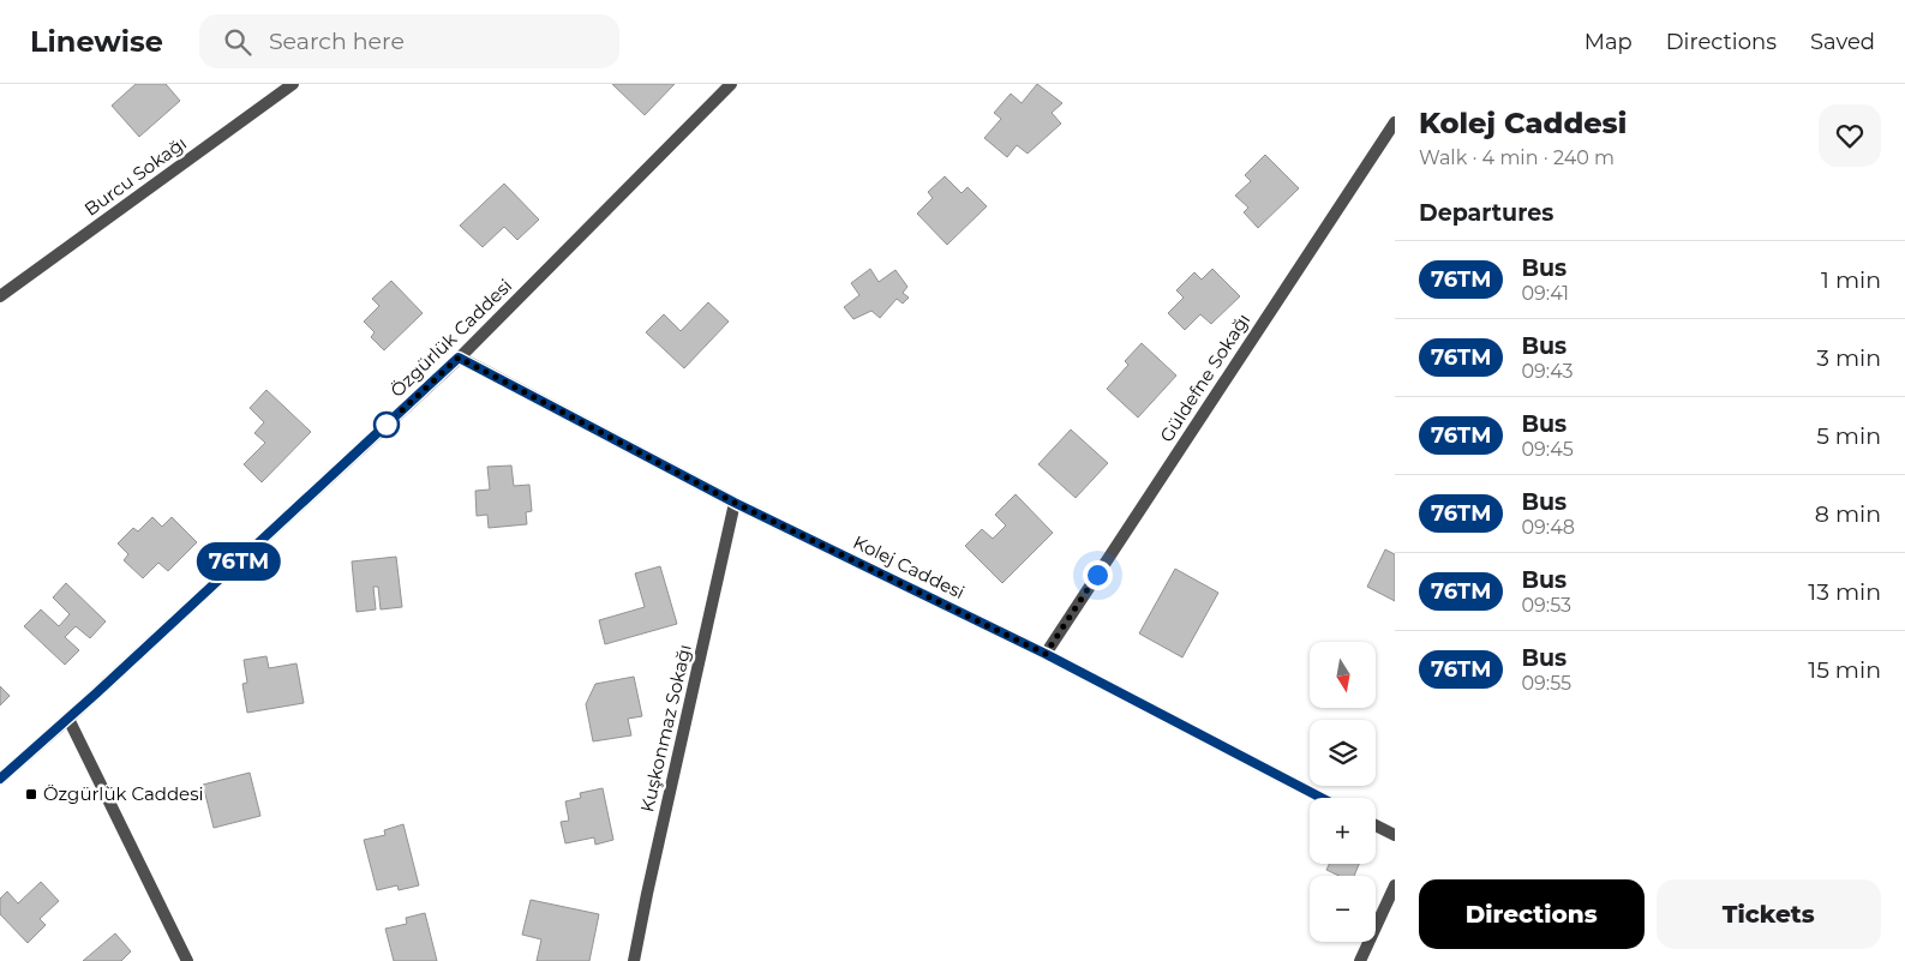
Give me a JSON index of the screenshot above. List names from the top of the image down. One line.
{"streets":{"street":["Burcu Sokağı","Özgürlük Caddesi","Güldefne Sokağı","Kolej Caddesi","Kuşkonmaz Sokağı"]},"crossings":[["Özgürlük Caddesi","Kolej Caddesi"],["Güldefne Sokağı","Kolej Caddesi"],["Kolej Caddesi","Kuşkonmaz Sokağı"]],"places":{"transit":["Özgürlük Caddesi"]},"lines":["bus line 76TM"],"north":"bottom","page":{"header":"Linewise","search":"Search here","nav":["Map","Directions","Saved"],"on_map":"76TM","heading":[["Kolej Caddesi","Walk · 4 min · 240 m"],"Departures"],"list":[{"mark":"76TM","name":"Bus","note":"09:41","value":"1 min"},{"mark":"76TM","name":"Bus","note":"09:43","value":"3 min"},{"mark":"76TM","name":"Bus","note":"09:45","value":"5 min"},{"mark":"76TM","name":"Bus","note":"09:48","value":"8 min"},{"mark":"76TM","name":"Bus","note":"09:53","value":"13 min"},{"mark":"76TM","name":"Bus","note":"09:55","value":"15 min"}],"map_buttons":["+","−"],"buttons":["Directions","Tickets"]}}
